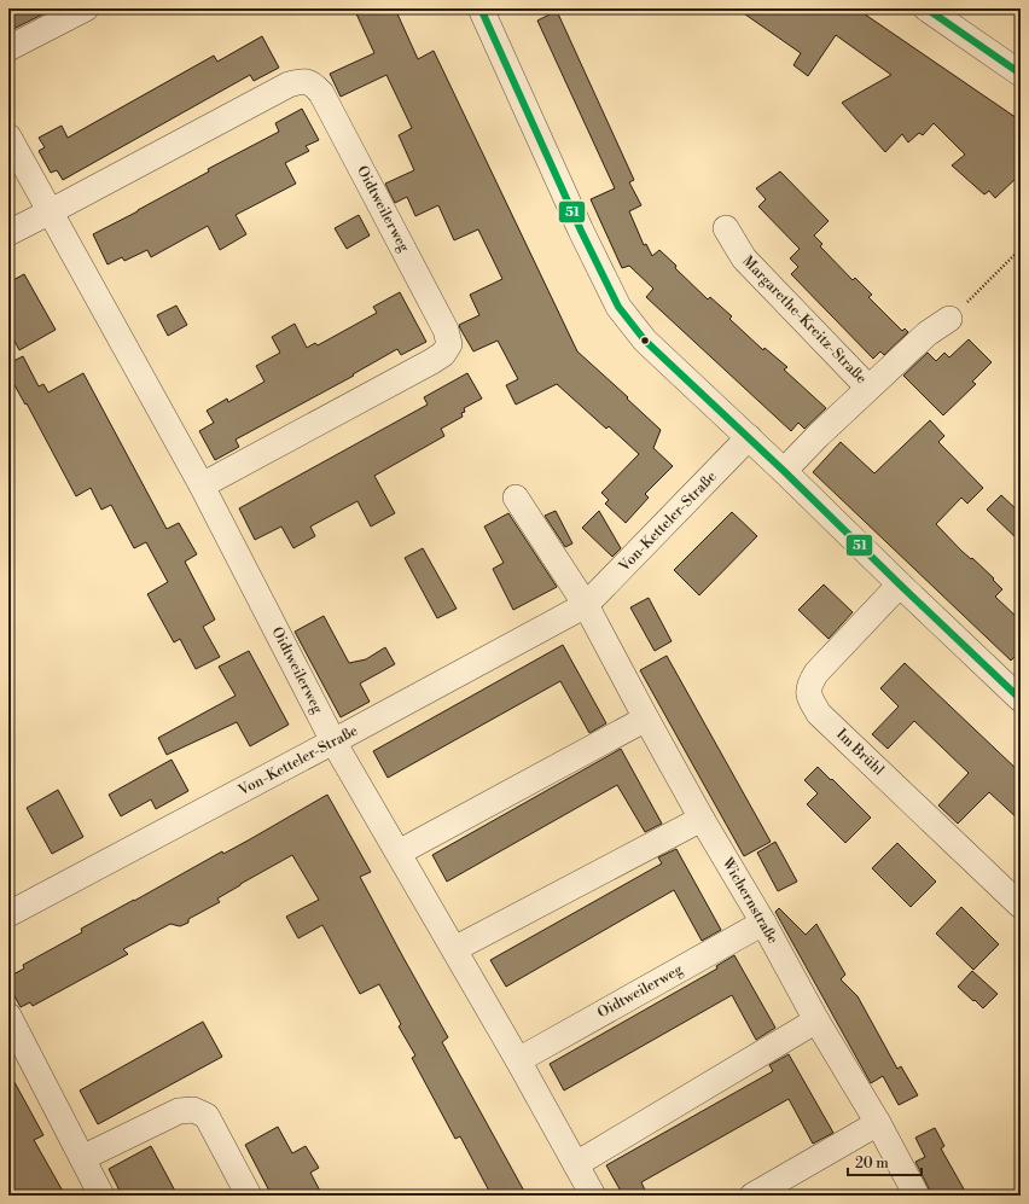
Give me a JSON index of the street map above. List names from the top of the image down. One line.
{"streets":{"street":["Oidtweilerweg","Margarethe-Kreitz-Straße","Von-Ketteler-Straße","Im Brühl","Wichernstraße"]},"crossings":[["Oidtweilerweg","Von-Ketteler-Straße"],["Oidtweilerweg","Wichernstraße"],["Von-Ketteler-Straße","Wichernstraße"]],"lines":["transit line 51"],"scale_bar":"20 m"}
